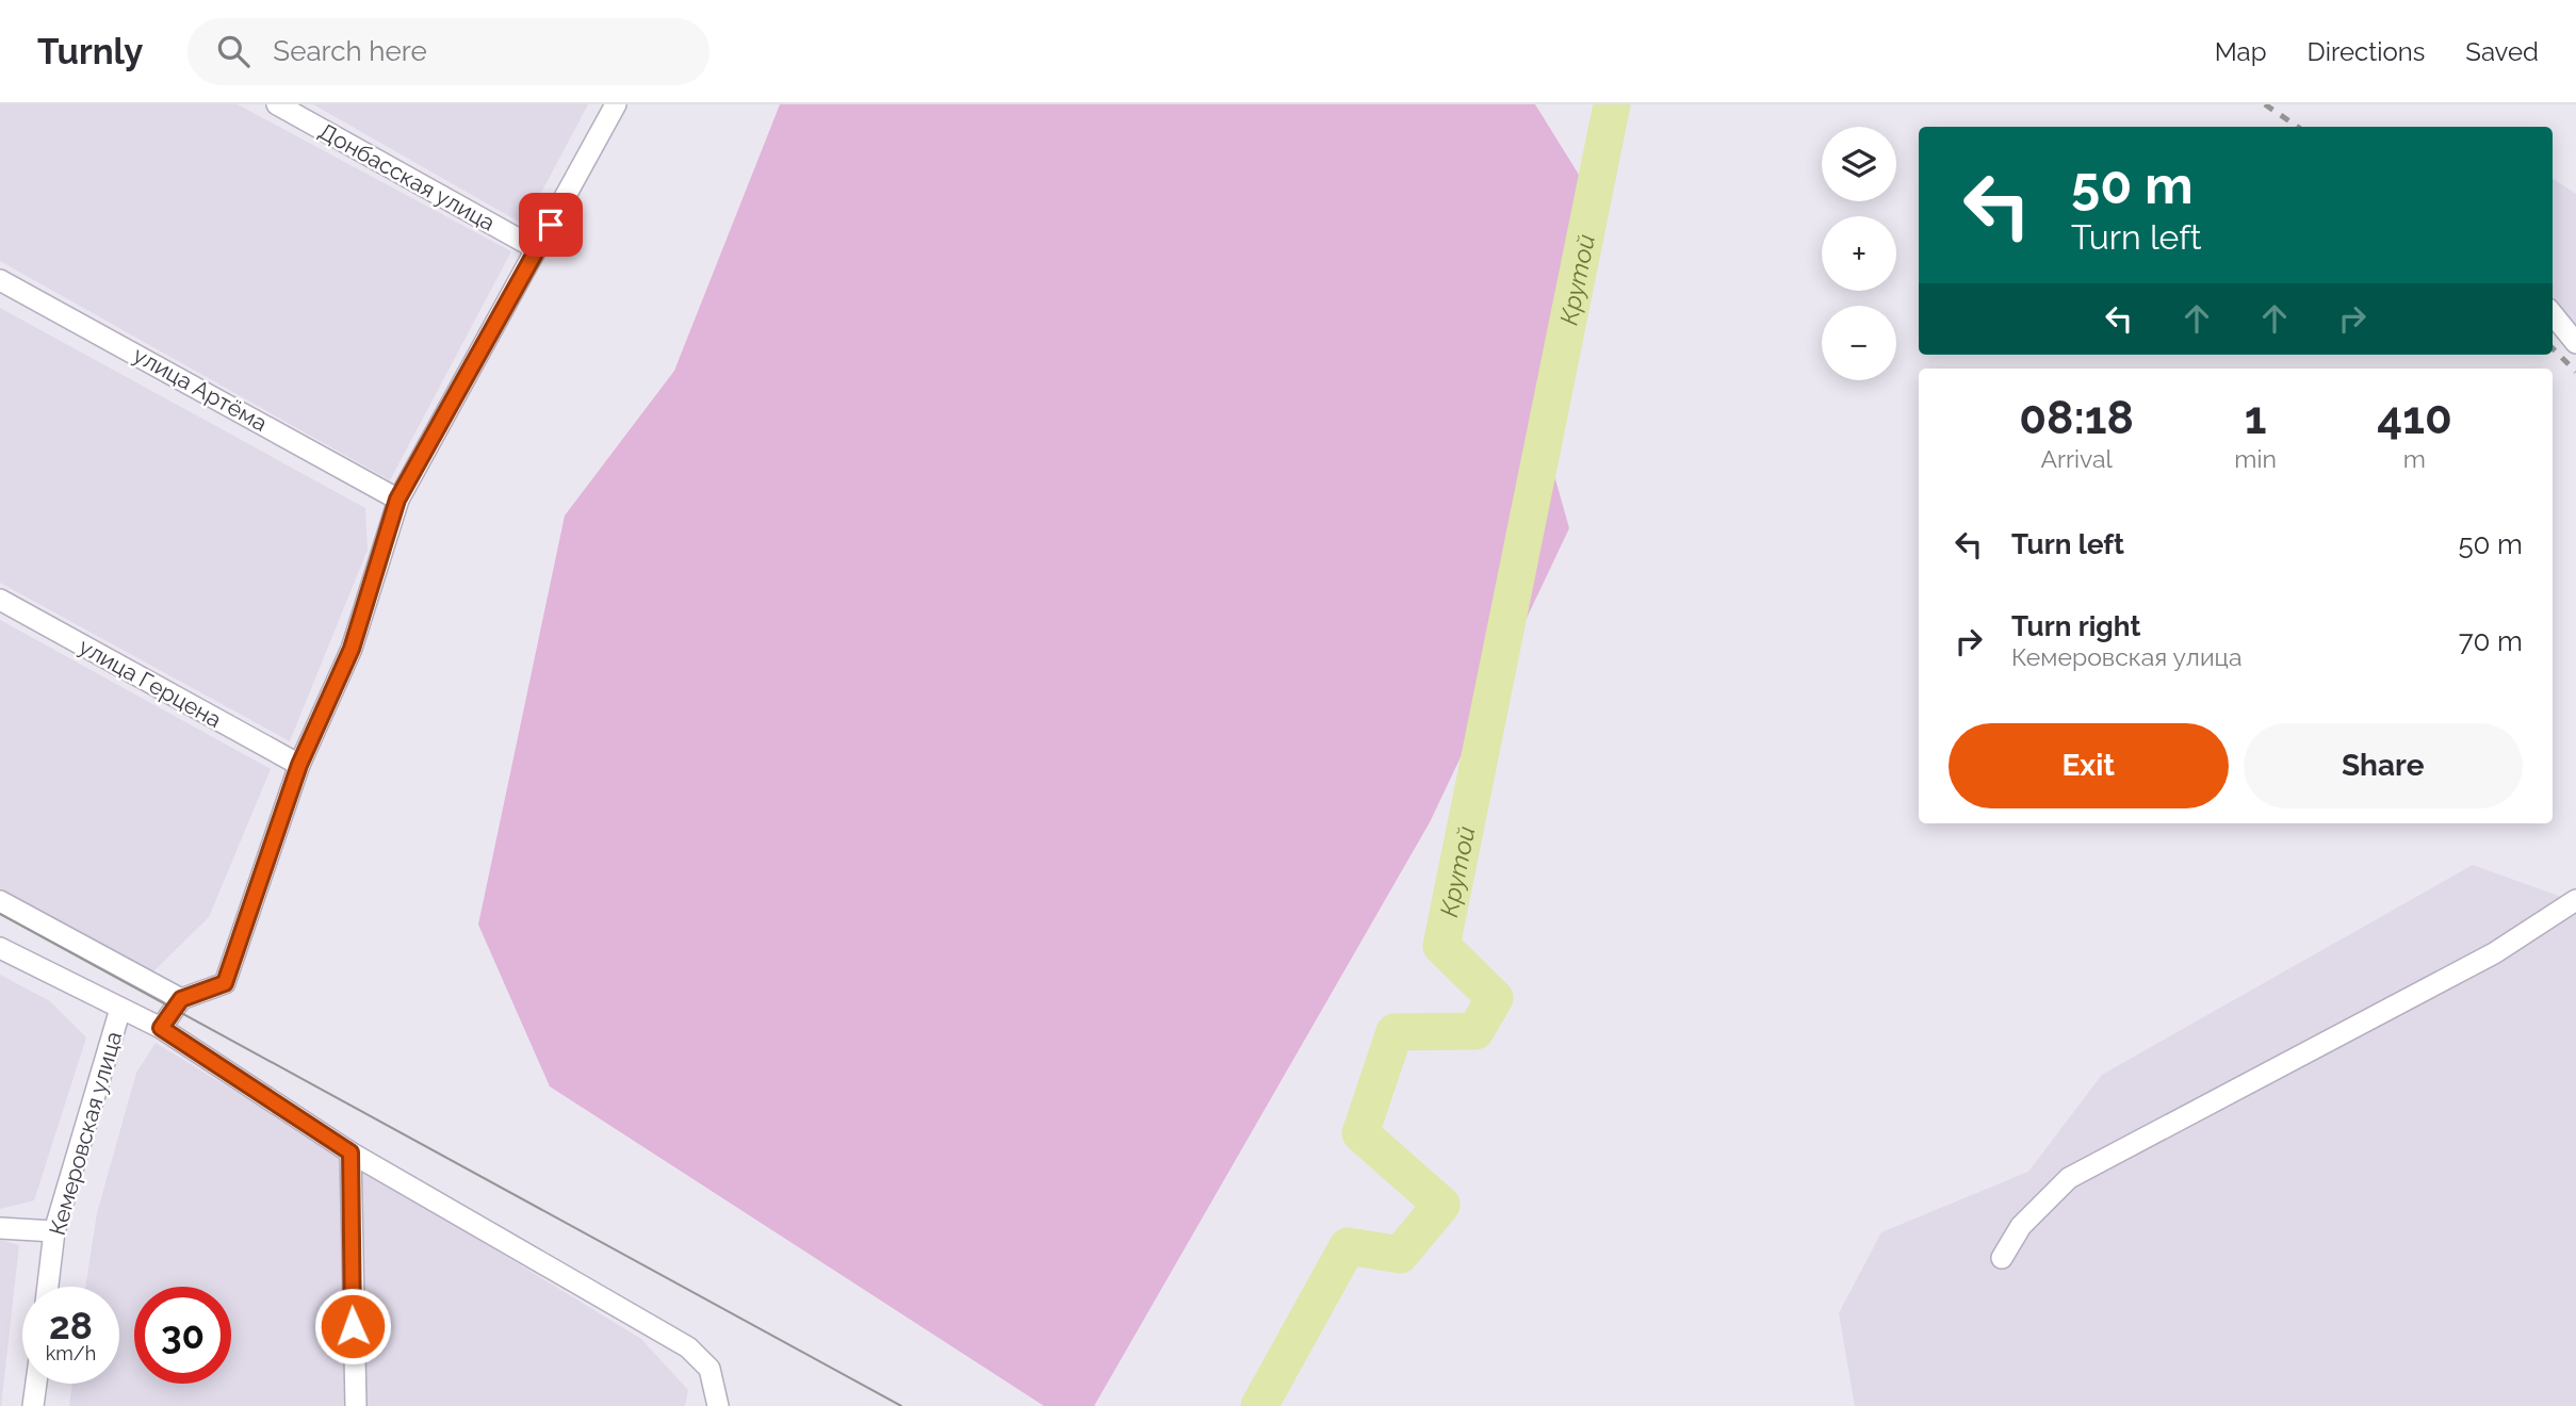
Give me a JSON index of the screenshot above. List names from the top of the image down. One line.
{"streets":{"street":["Донбасская улица","улица Артёма","улица Герцена","Кемеровская улица"]},"water":["Крутой"],"page":{"header":"Turnly","search":"Search here","nav":["Map","Directions","Saved"],"map_buttons":["+","−"],"turn":["50 m","Turn left"],"eta":["08:18","Arrival","1","min","410","m"],"list":[{"name":"Turn left","value":"50 m"},{"name":"Turn right","note":"Кемеровская улица","value":"70 m"}],"buttons":["Exit","Share"],"speed":"28 km/h","limit":"30"}}
